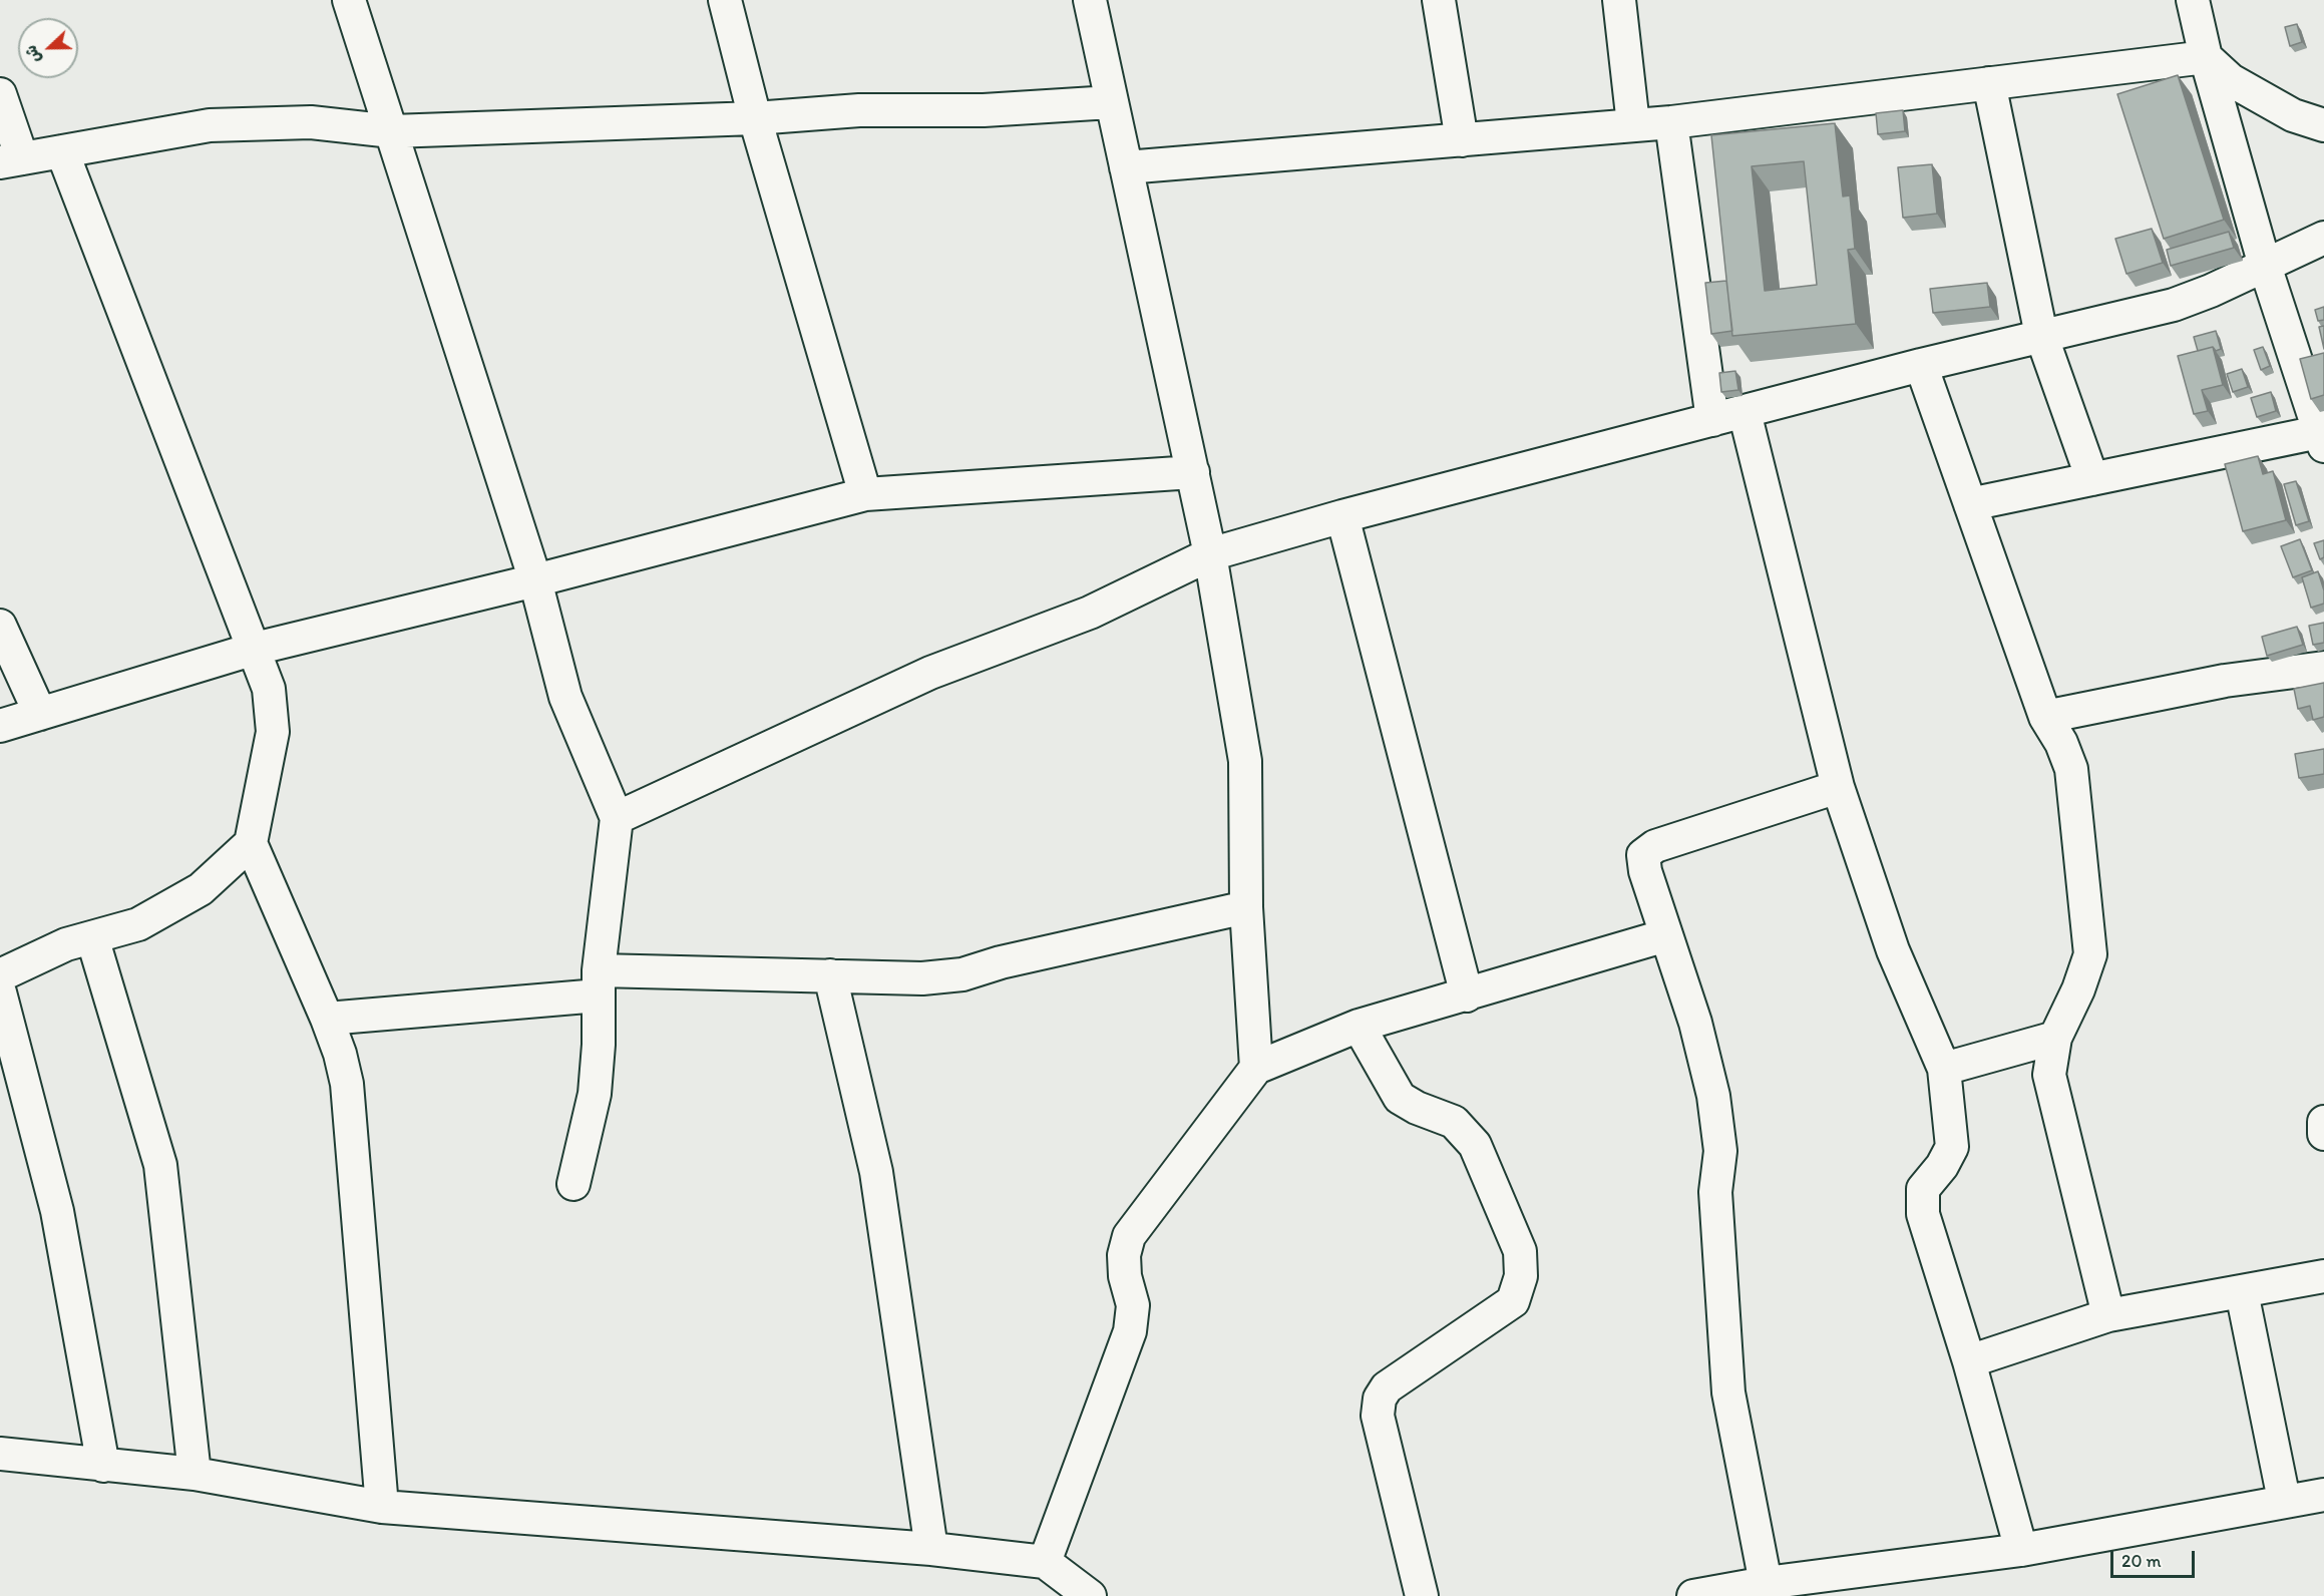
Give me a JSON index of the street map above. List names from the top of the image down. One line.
{"scale_bar":"20 m","north":"left"}
